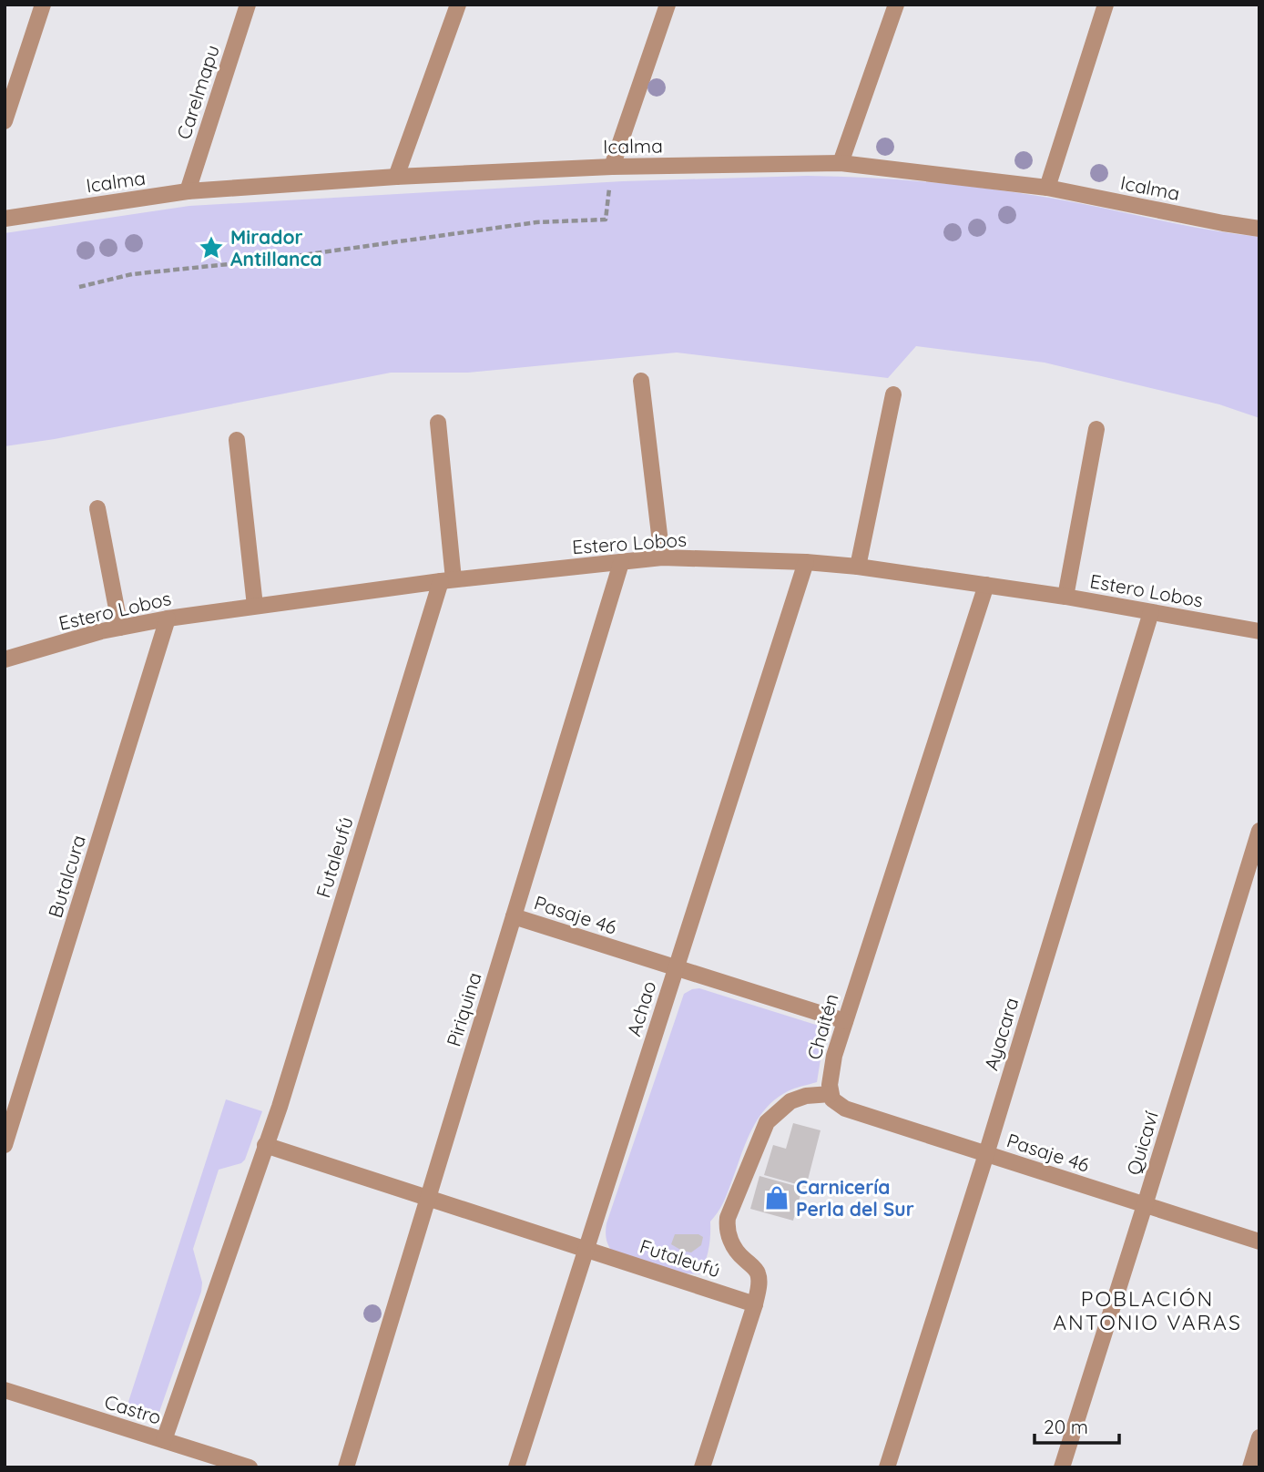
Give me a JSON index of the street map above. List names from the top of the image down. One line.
{"streets":{"street":["Carelmapu","Icalma","Estero Lobos","Futaleufú","Butalcura","Pasaje 46","Achao","Piriquina","Chaitén","Ayacara","Quicaví","Castro"]},"crossings":[["Carelmapu","Icalma"],["Estero Lobos","Futaleufú"],["Estero Lobos","Butalcura"],["Estero Lobos","Achao"],["Estero Lobos","Piriquina"],["Estero Lobos","Chaitén"],["Estero Lobos","Ayacara"],["Futaleufú","Achao"],["Futaleufú","Piriquina"],["Futaleufú","Castro"],["Pasaje 46","Achao"],["Pasaje 46","Piriquina"],["Pasaje 46","Chaitén"],["Pasaje 46","Ayacara"],["Pasaje 46","Quicaví"]],"districts":["POBLACIÓN ANTONIO VARAS"],"places":{"place":["Mirador Antillanca"],"shop":["Carnicería Perla del Sur"]},"scale_bar":"20 m"}
